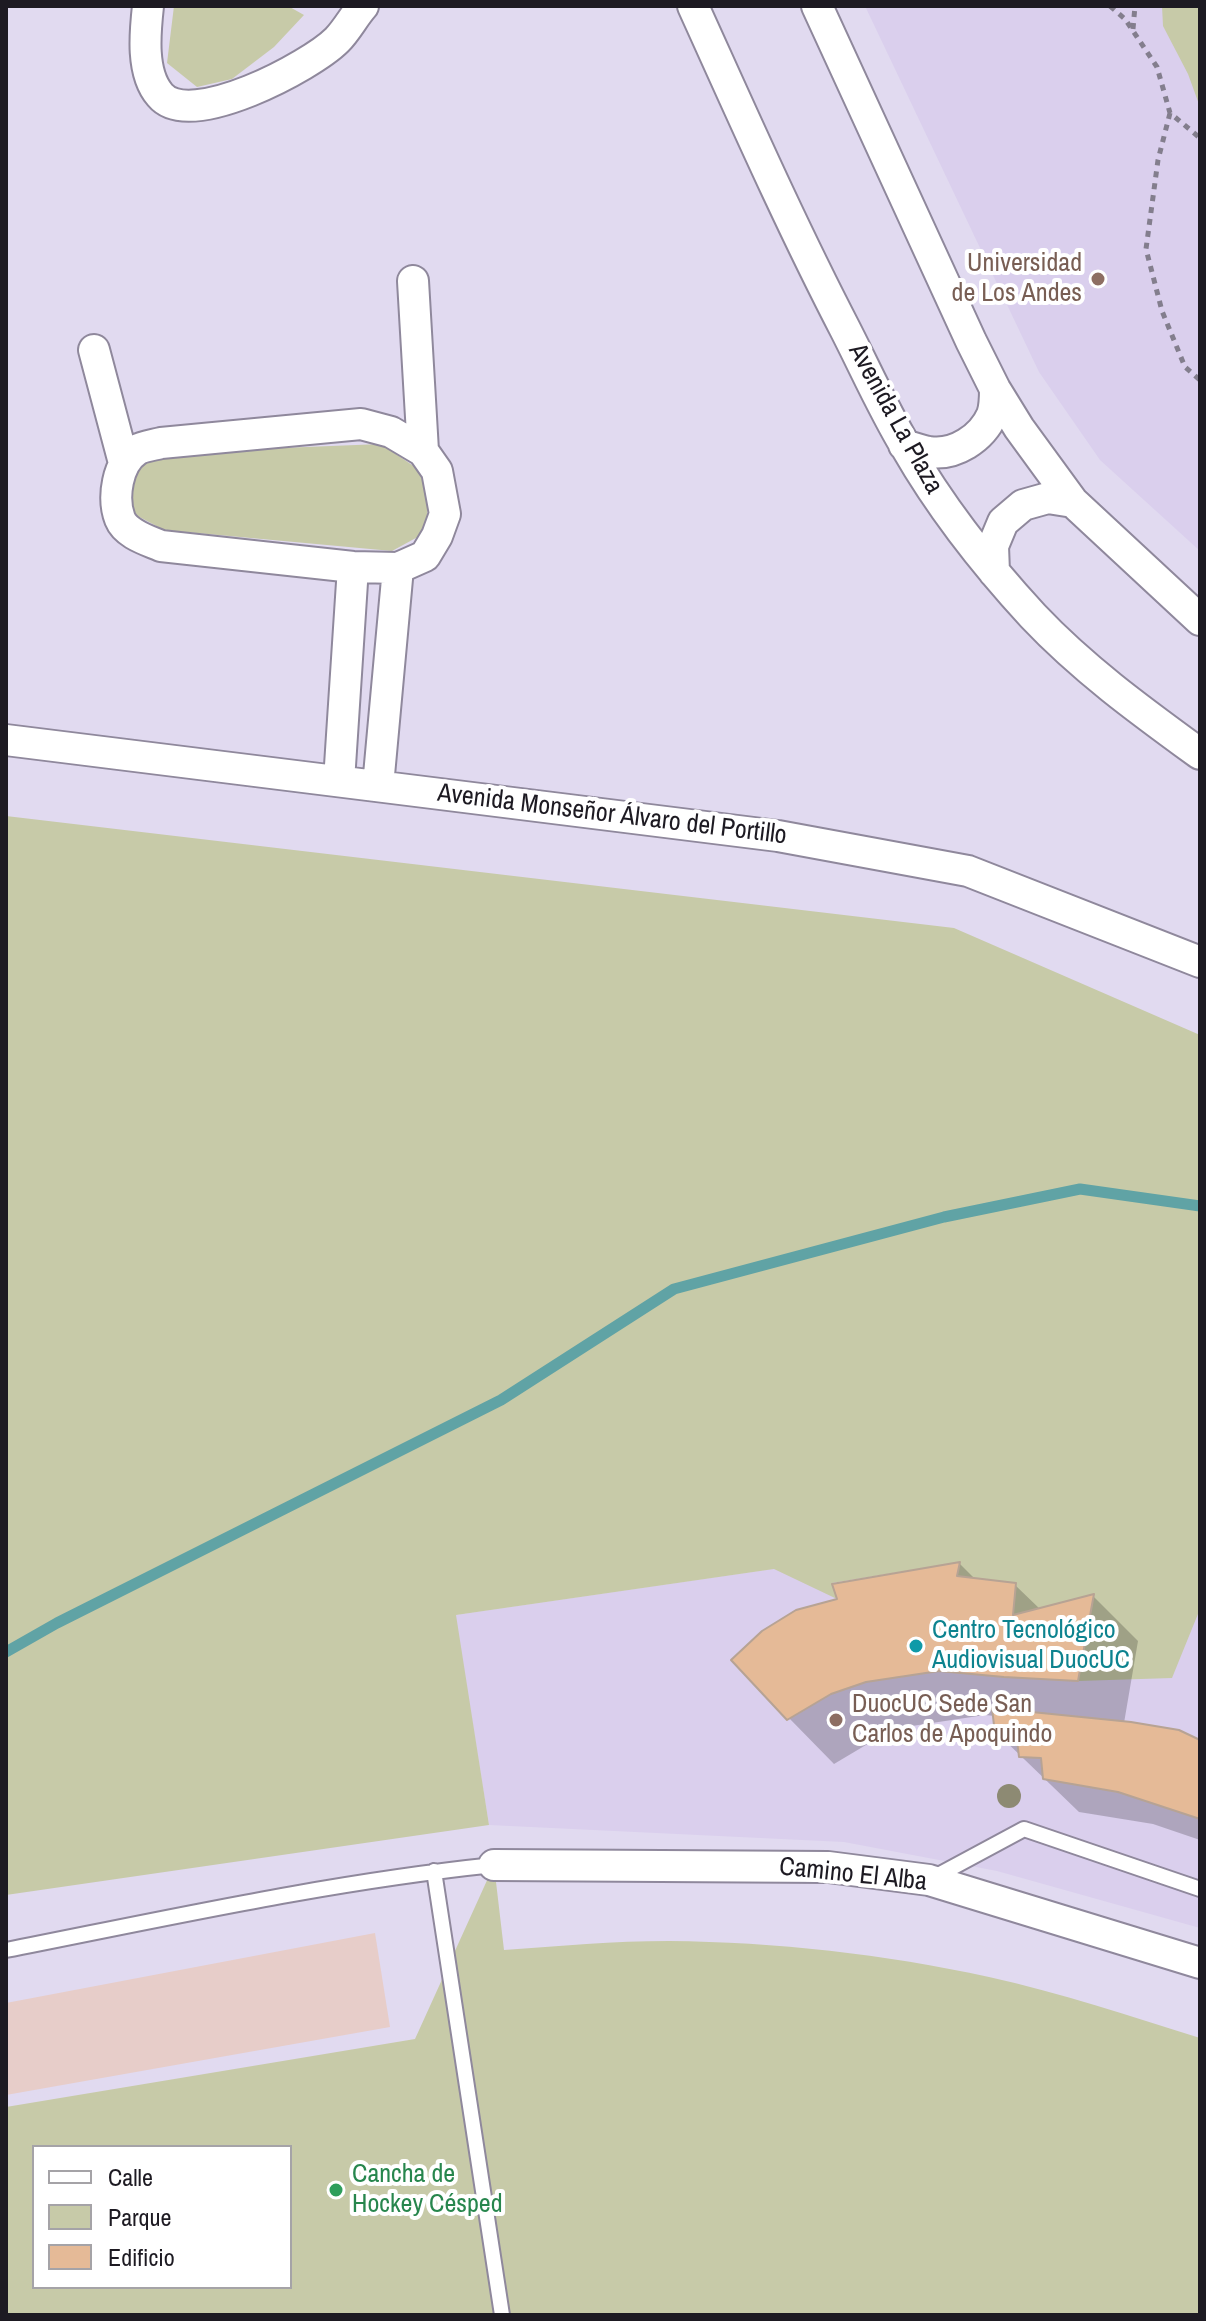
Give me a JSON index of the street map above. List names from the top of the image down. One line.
{"streets":{"street":["Avenida La Plaza","Avenida Monseñor Álvaro del Portillo","Camino El Alba"]},"places":["Universidad de Los Andes","Centro Tecnológico Audiovisual DuocUC","DuocUC Sede San Carlos de Apoquindo","Cancha de Hockey Césped"],"legend":["Calle","Parque","Edificio"]}
